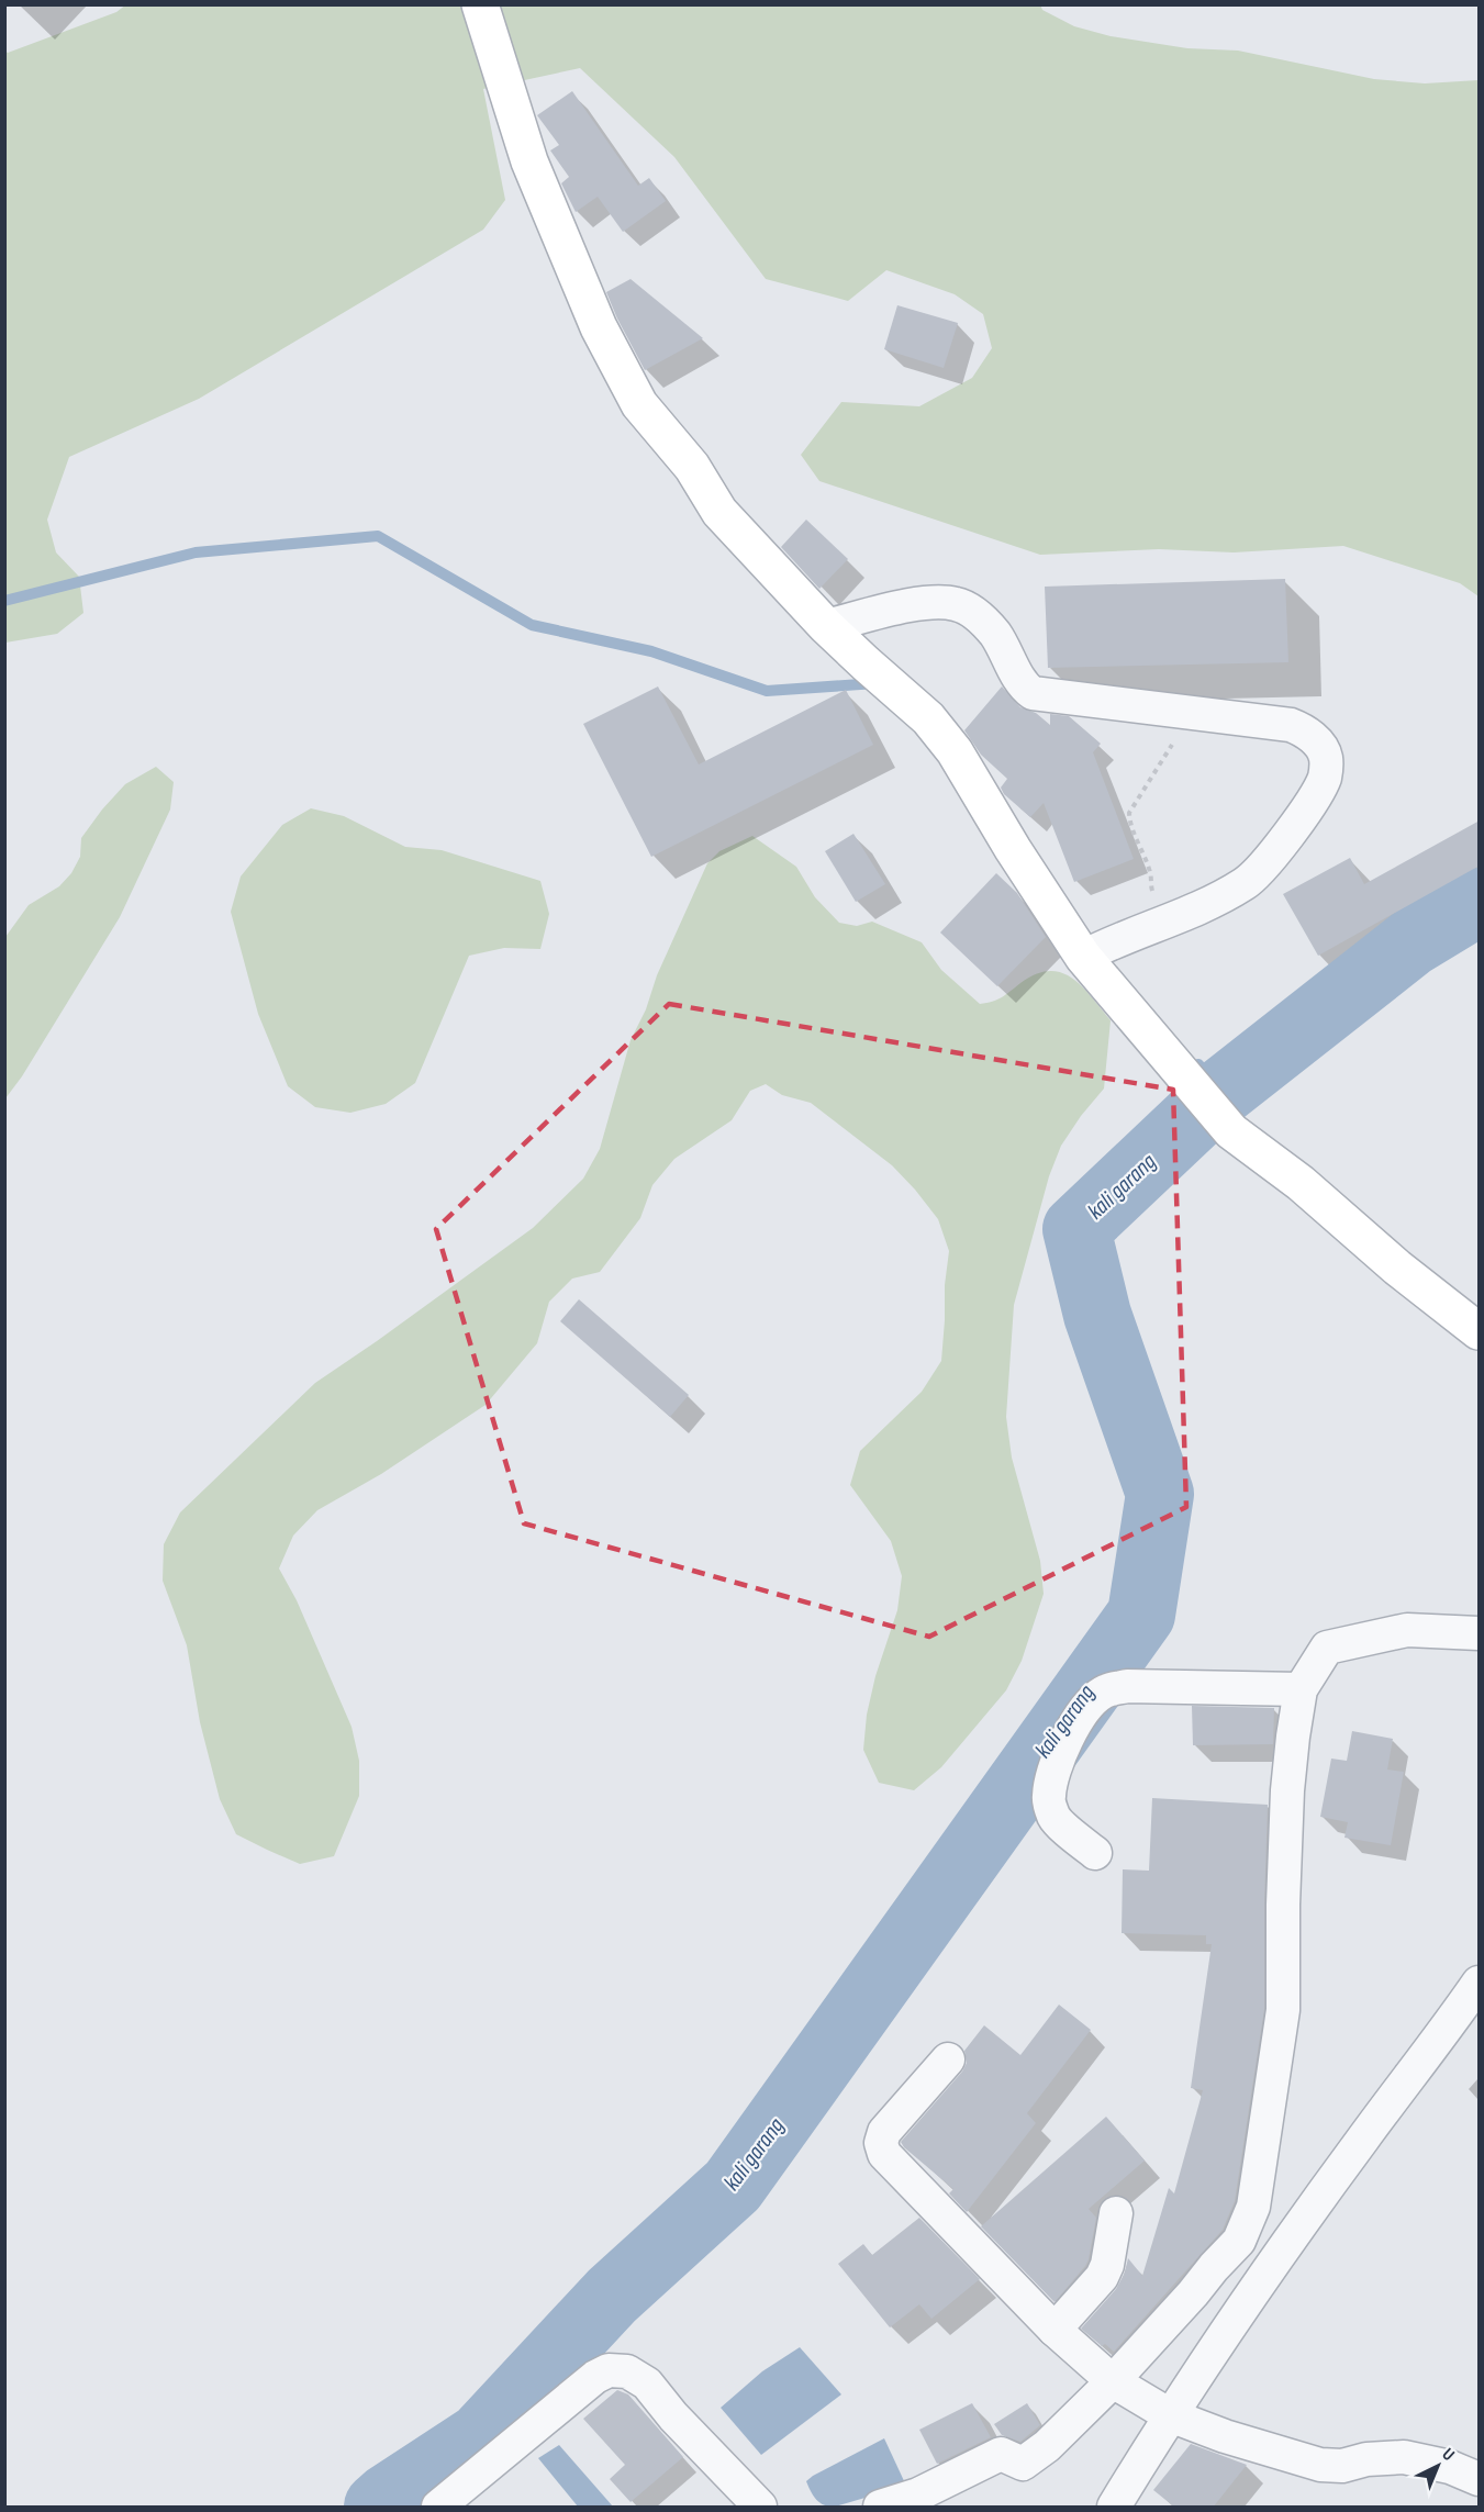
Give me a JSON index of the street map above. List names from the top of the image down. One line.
{"water":["kali garang"],"north":"top right"}
